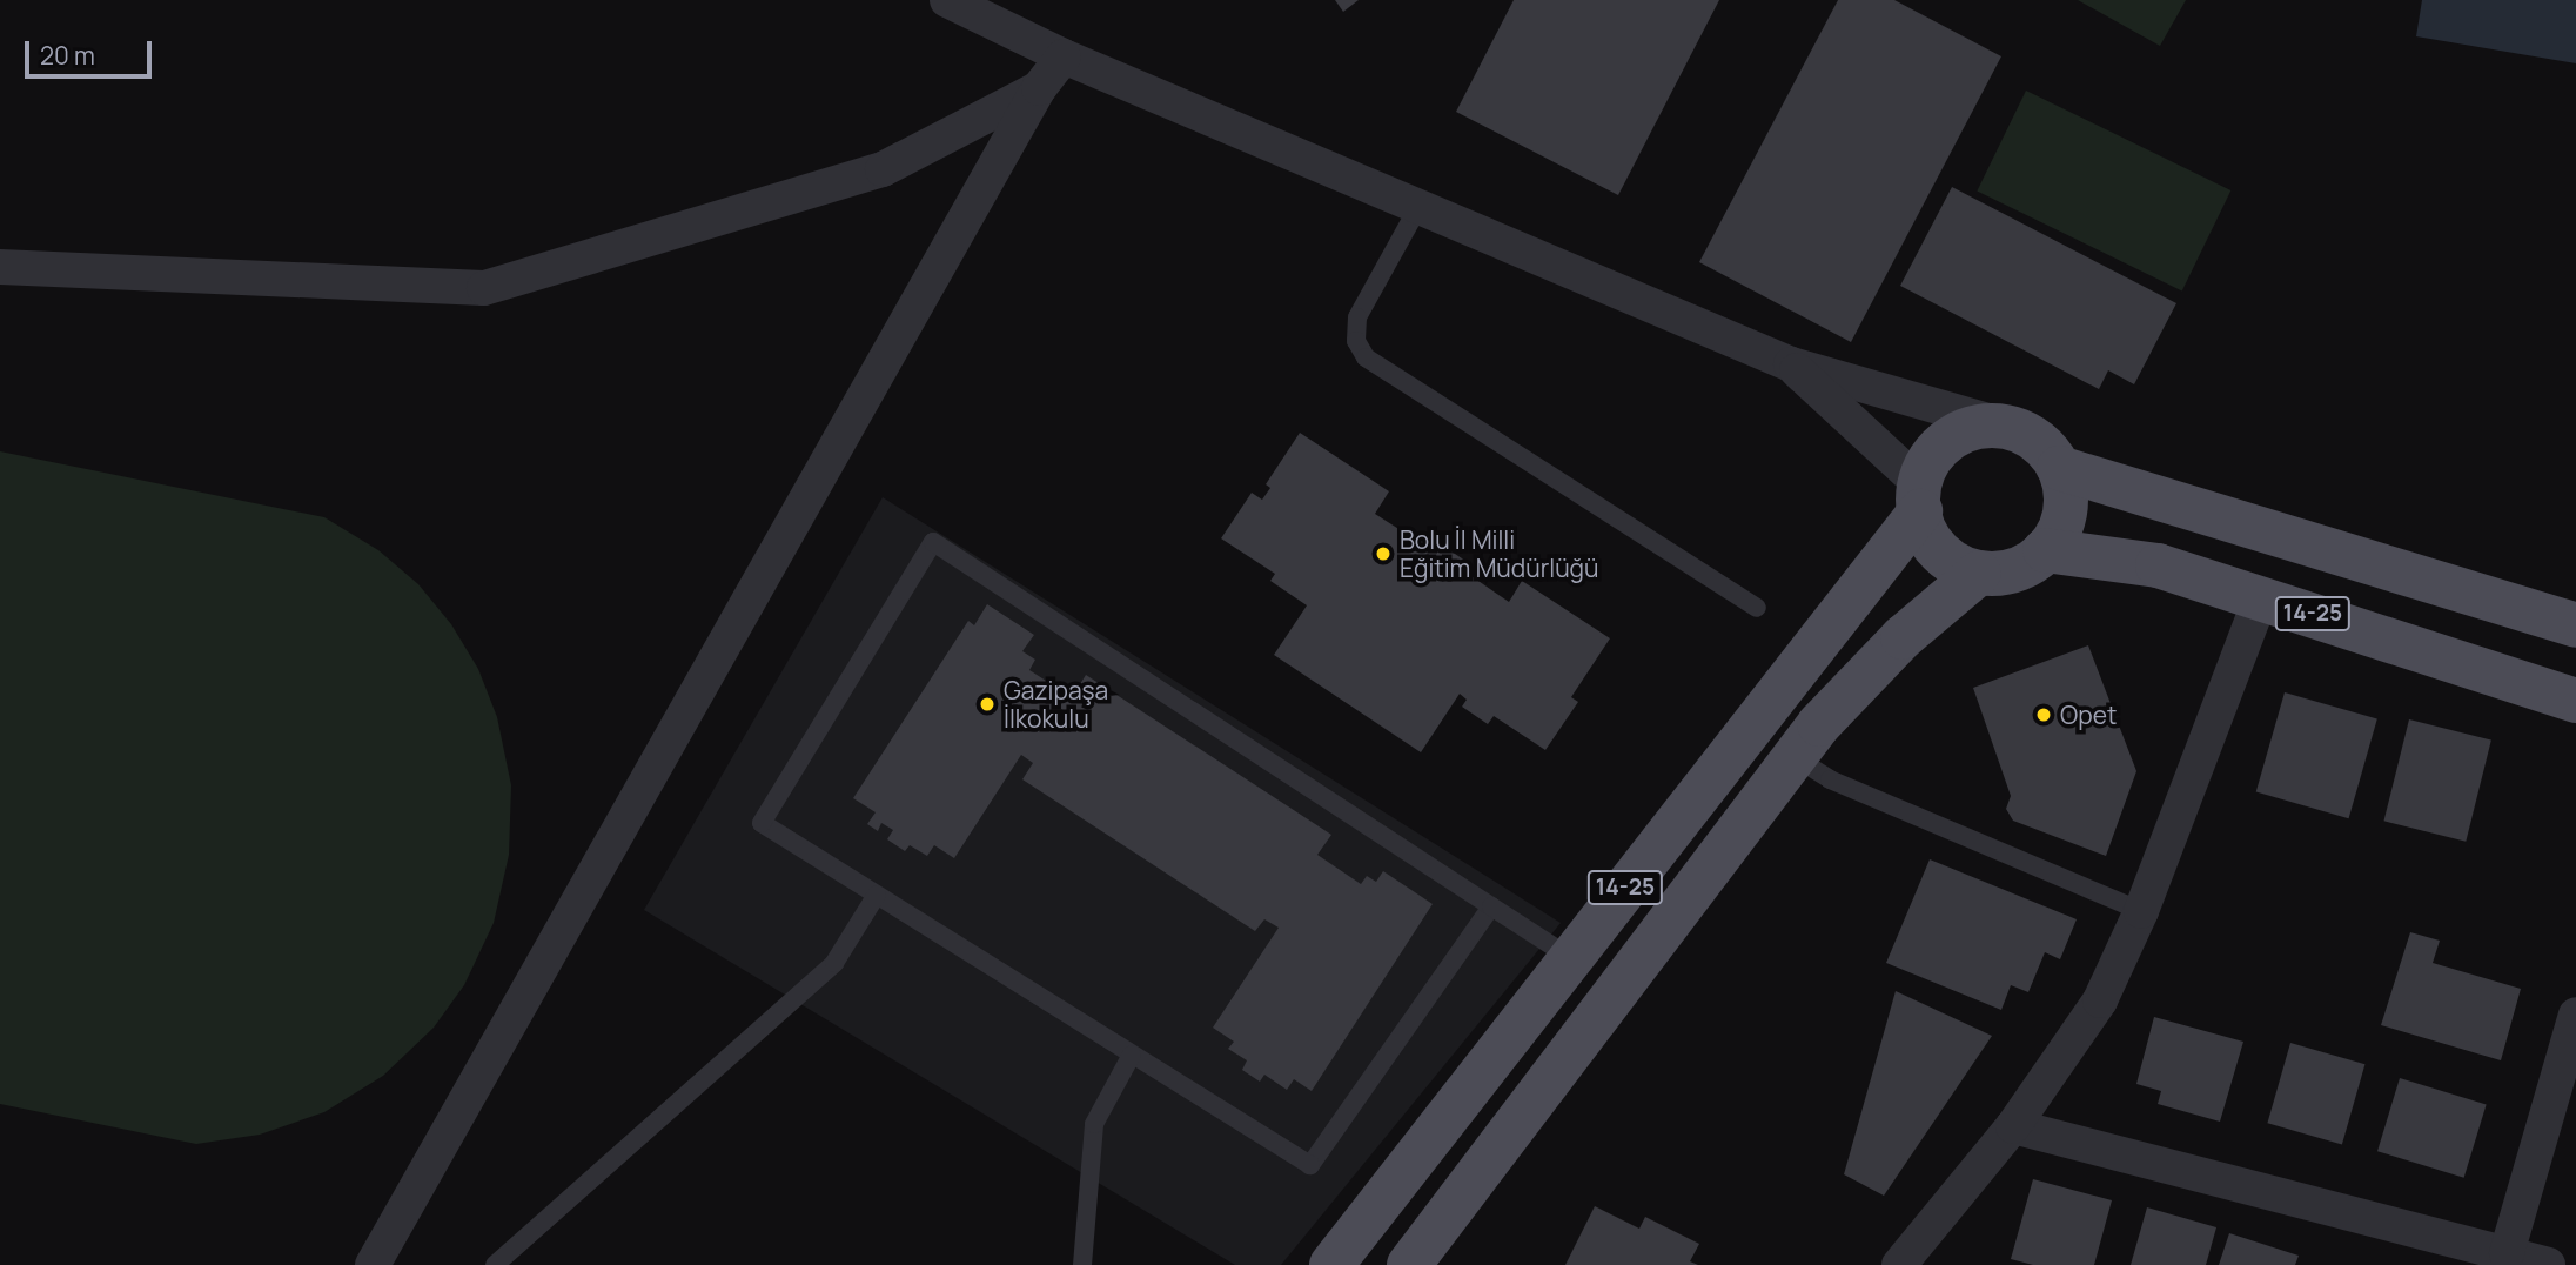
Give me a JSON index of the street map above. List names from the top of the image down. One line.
{"streets":{"main road":["14-25"]},"places":["Bolu İl Milli Eğitim Müdürlüğü","Gazipaşa İlkokulu","Opet"],"scale_bar":"20 m"}
